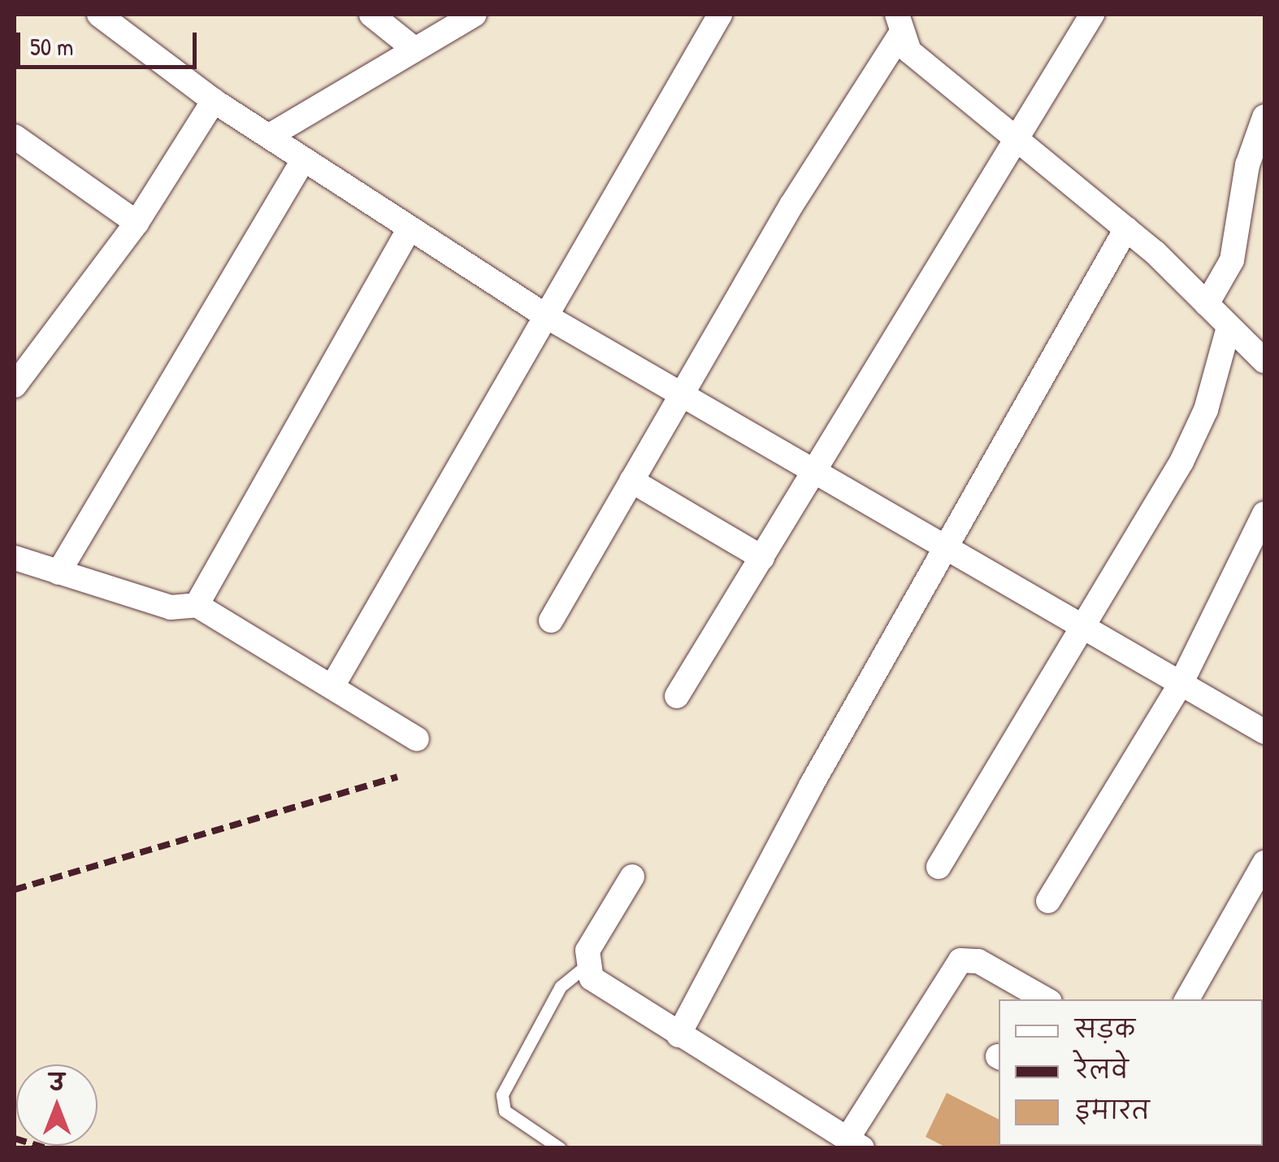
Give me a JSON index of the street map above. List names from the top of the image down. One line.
{"legend":["सड़क","रेलवे","इमारत"],"scale_bar":"50 m","north":"top"}
